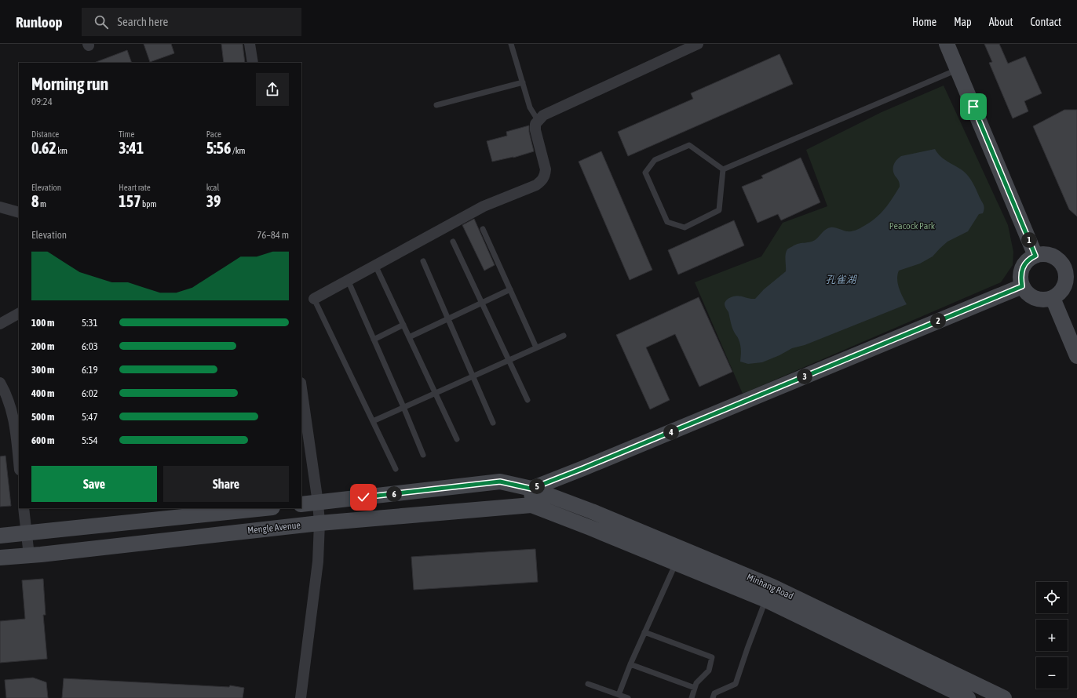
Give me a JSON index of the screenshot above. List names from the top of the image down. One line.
{"streets":{"main road":["Mengle Avenue","Minhang Road"]},"crossings":[["Mengle Avenue","Minhang Road"]],"water":["孔雀湖"],"parks":["Peacock Park"],"page":{"header":"Runloop","search":"Search here","nav":["Home","Map","About","Contact"],"heading":["Morning run","09:24"],"stats":[["Distance","0.62 km"],["Time","3:41"],["Pace","5:56 /km"],["Elevation","8 m"],["Heart rate","157 bpm"],["kcal","39"]],"chart":["Elevation","76–84 m"],"pins":["1","2","3","4","5","6"],"list":[{"name":"100 m","note":"5:31"},{"name":"200 m","note":"6:03"},{"name":"300 m","note":"6:19"},{"name":"400 m","note":"6:02"},{"name":"500 m","note":"5:47"},{"name":"600 m","note":"5:54"}],"buttons":["Save","Share"],"map_buttons":["+","−"]}}
